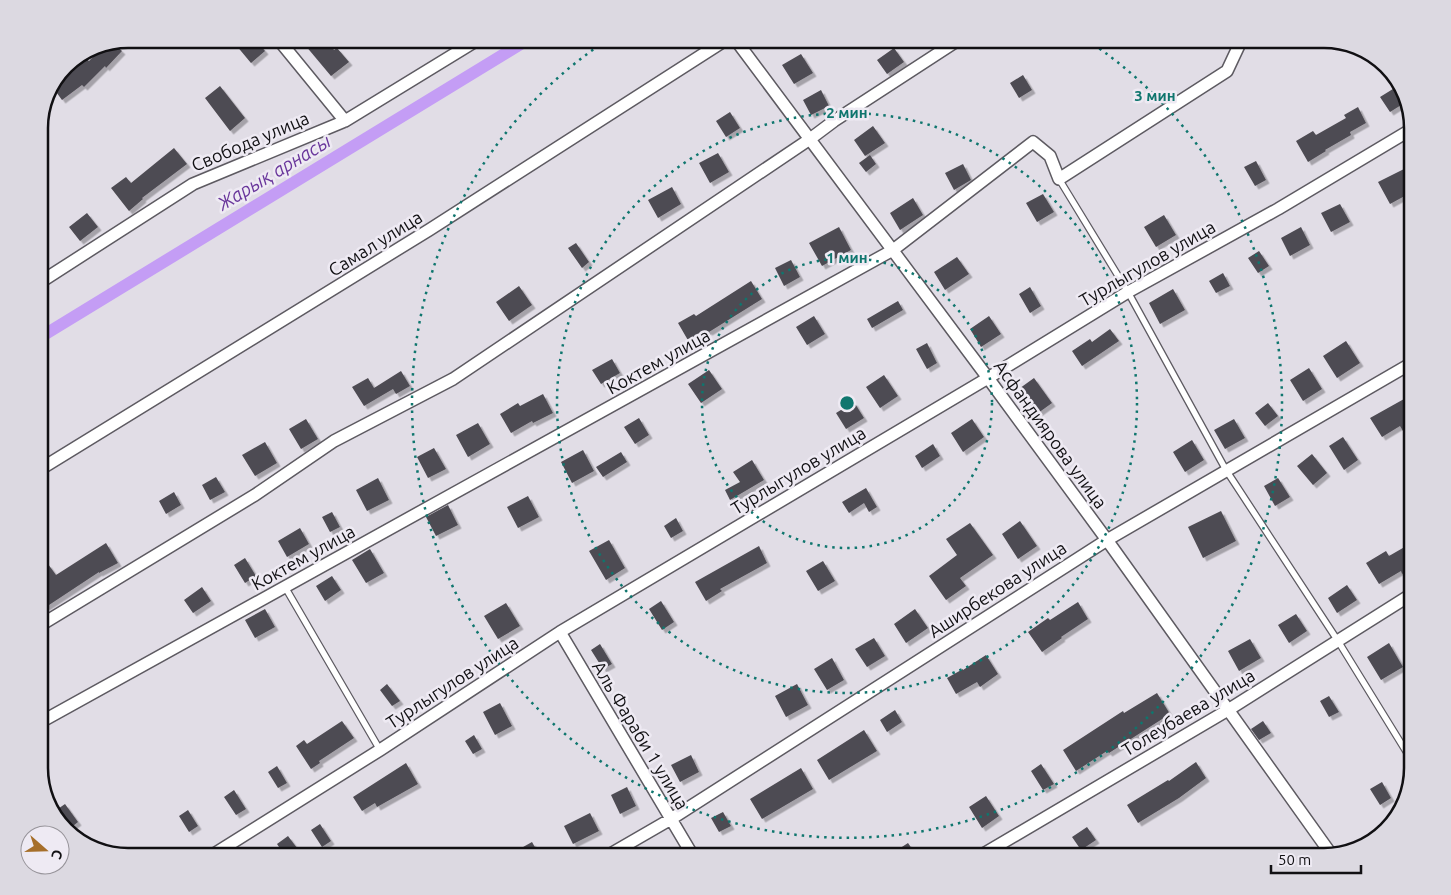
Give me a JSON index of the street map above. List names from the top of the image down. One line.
{"streets":{"street":["Свобода улица","Самал улица","Турлыгулов улица","Коктем улица","Асфандиярова улица","Аширбекова улица","Толеубаева улица","Аль Фараби 1 улица"]},"crossings":[["Турлыгулов улица","Асфандиярова улица"],["Турлыгулов улица","Аль Фараби 1 улица"],["Коктем улица","Асфандиярова улица"],["Асфандиярова улица","Аширбекова улица"],["Асфандиярова улица","Толеубаева улица"],["Аширбекова улица","Аль Фараби 1 улица"]],"water":["Жарық арнасы"],"scale_bar":"50 m","north":"right","rings":["3 мин","2 мин","1 мин"]}
